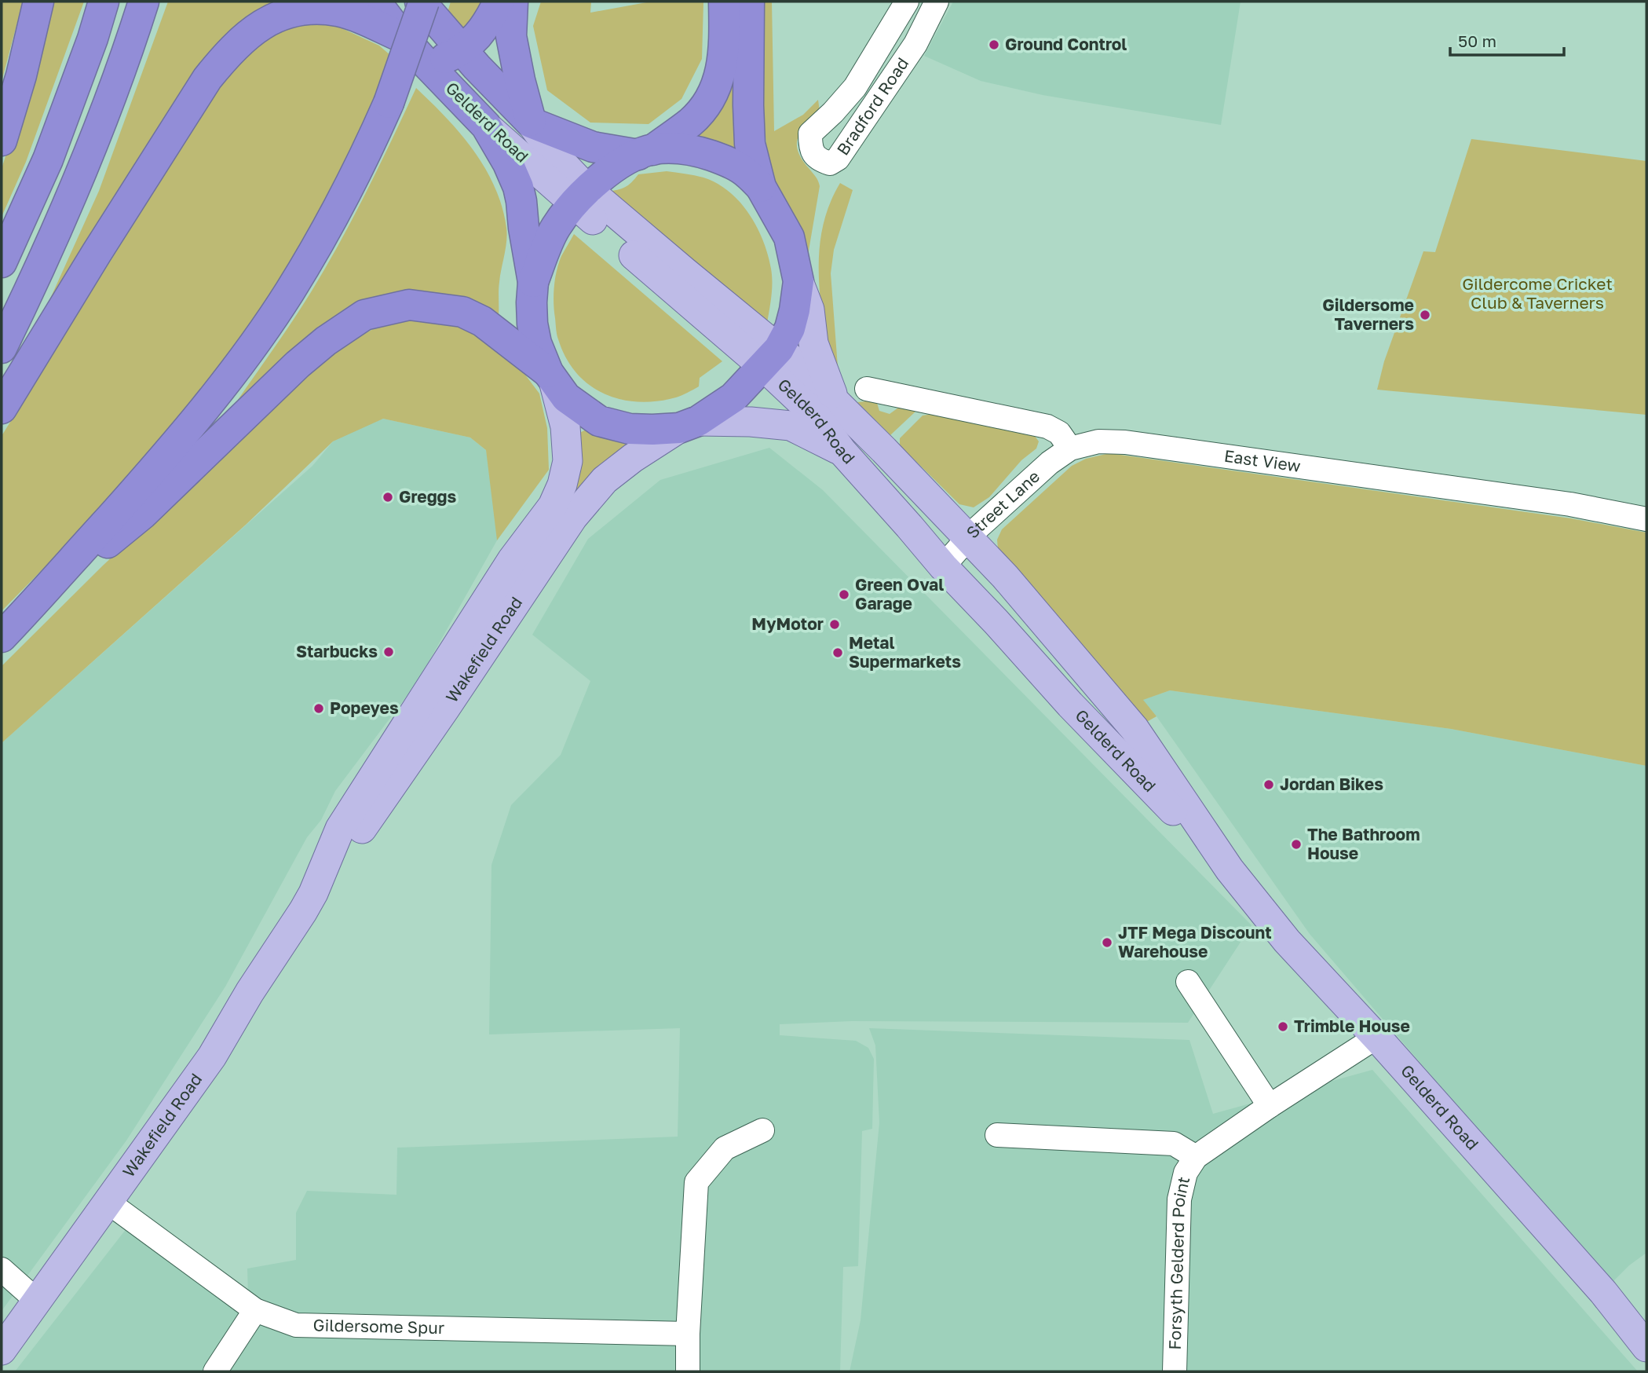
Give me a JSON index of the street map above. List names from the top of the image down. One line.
{"streets":{"highway":["Gelderd Road"],"main road":["Wakefield Road"],"street":["Bradford Road","East View","Street Lane","Forsyth Gelderd Point","Gildersome Spur"]},"crossings":[["Gelderd Road","Street Lane"],["Gelderd Road","Forsyth Gelderd Point"],["East View","Street Lane"],["Wakefield Road","Gildersome Spur"]],"parks":["Gildercome Cricket Club & Taverners"],"places":["Ground Control","Gildersome Taverners","Greggs","Green Oval Garage","MyMotor","Starbucks","Metal Supermarkets","Popeyes","Jordan Bikes","The Bathroom House","JTF Mega Discount Warehouse","Trimble House"],"scale_bar":"50 m"}
